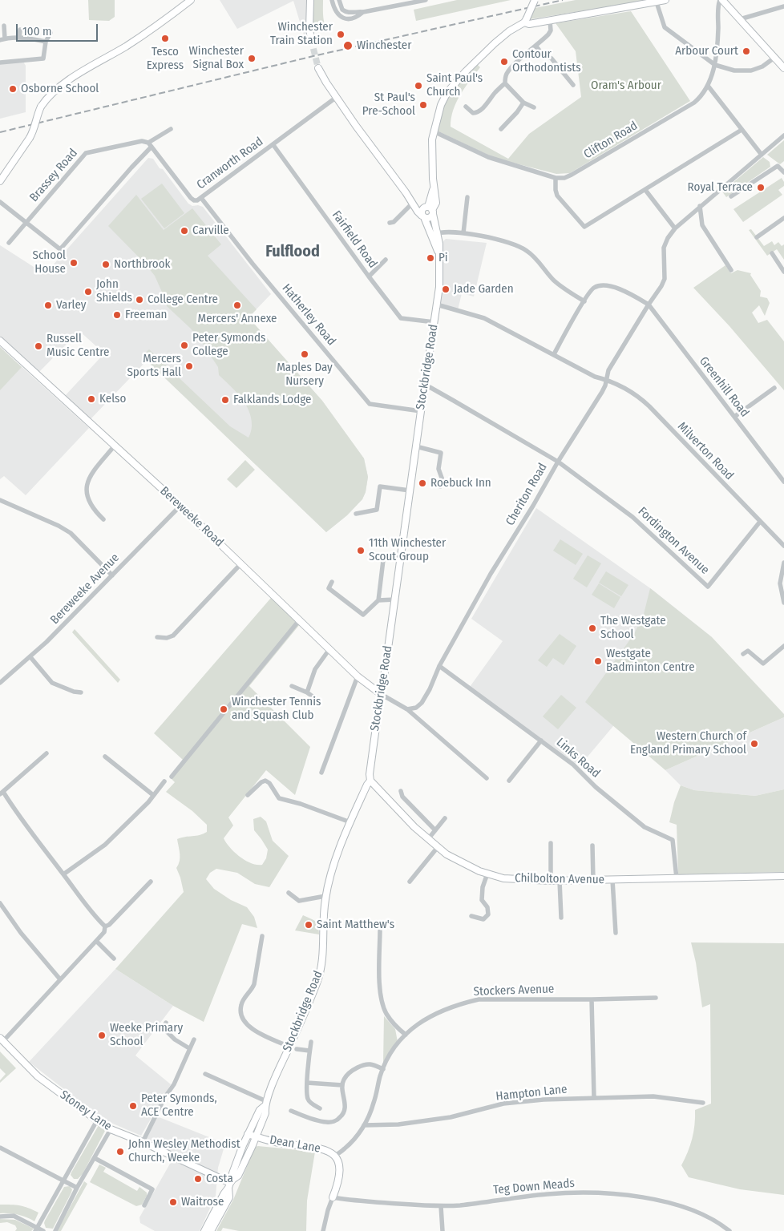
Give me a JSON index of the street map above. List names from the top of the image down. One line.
{"streets":{"main road":["Stockbridge Road","Bereweeke Road","Chilbolton Avenue","Stoney Lane","Dean Lane"],"street":["Clifton Road","Cranworth Road","Brassey Road","Fairfield Road","Hatherley Road","Greenhill Road","Milverton Road","Cheriton Road","Fordington Avenue","Bereweeke Avenue","Links Road","Stockers Avenue","Hampton Lane","Teg Down Meads"]},"crossings":[["Cranworth Road","Brassey Road"],["Cranworth Road","Fairfield Road"],["Cranworth Road","Hatherley Road"],["Cranworth Road","Stockbridge Road"],["Fairfield Road","Stockbridge Road"],["Hatherley Road","Stockbridge Road"],["Stockbridge Road","Milverton Road"],["Stockbridge Road","Bereweeke Road"],["Stockbridge Road","Chilbolton Avenue"],["Stockbridge Road","Stoney Lane"],["Stockbridge Road","Dean Lane"],["Greenhill Road","Cheriton Road"],["Milverton Road","Cheriton Road"],["Milverton Road","Fordington Avenue"],["Cheriton Road","Fordington Avenue"],["Cheriton Road","Links Road"],["Bereweeke Road","Bereweeke Avenue"],["Links Road","Chilbolton Avenue"],["Stockers Avenue","Hampton Lane"],["Stockers Avenue","Dean Lane"],["Dean Lane","Teg Down Meads"]],"districts":["Fulflood"],"parks":["Oram's Arbour"],"places":["Winchester Train Station","Tesco Express","Winchester","Arbour Court","Winchester Signal Box","Contour Orthodontists","Saint Paul's Church","Osborne School","St Paul's Pre-School","Royal Terrace","Carville","Pi","School House","Northbrook","Jade Garden","John Shields","College Centre","Varley","Mercers' Annexe","Freeman","Peter Symonds College","Russell Music Centre","Maples Day Nursery","Mercers Sports Hall","Kelso","Falklands Lodge","Roebuck Inn","11th Winchester Scout Group","The Westgate School","Westgate Badminton Centre","Winchester Tennis and Squash Club","Western Church of England Primary School","Saint Matthew's","Weeke Primary School","Peter Symonds, ACE Centre","John Wesley Methodist Church, Weeke","Costa","Waitrose"],"scale_bar":"100 m"}
